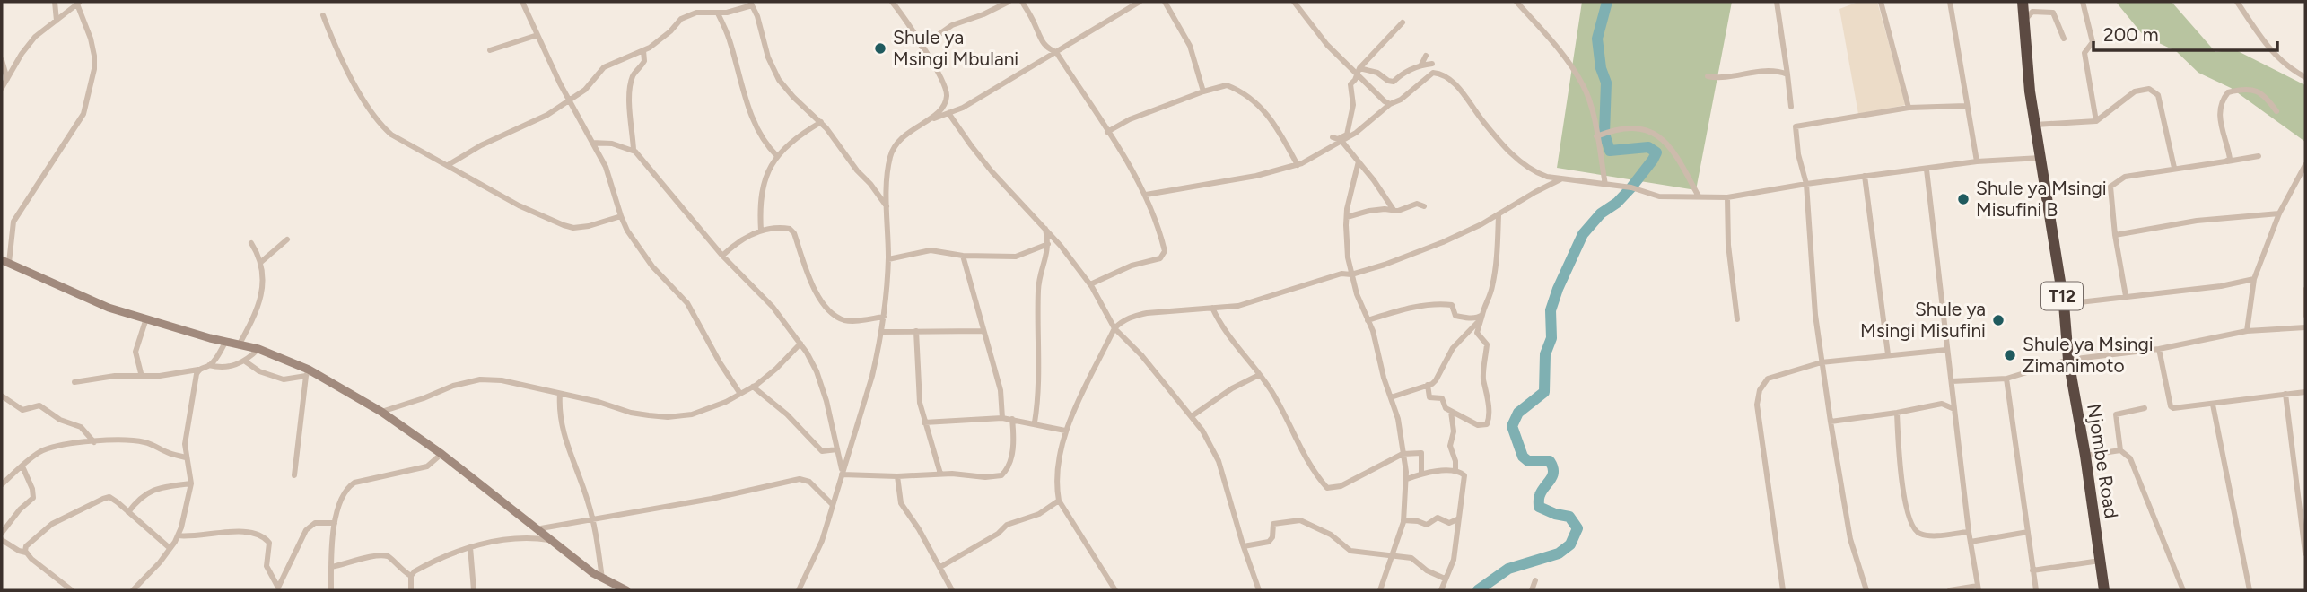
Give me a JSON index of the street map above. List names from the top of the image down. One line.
{"streets":{"highway":["T12","Njombe Road"]},"places":["Shule ya Msingi Mbulani","Shule ya Msingi Misufini B","Shule ya Msingi Misufini","Shule ya Msingi Zimanimoto"],"scale_bar":"200 m"}
